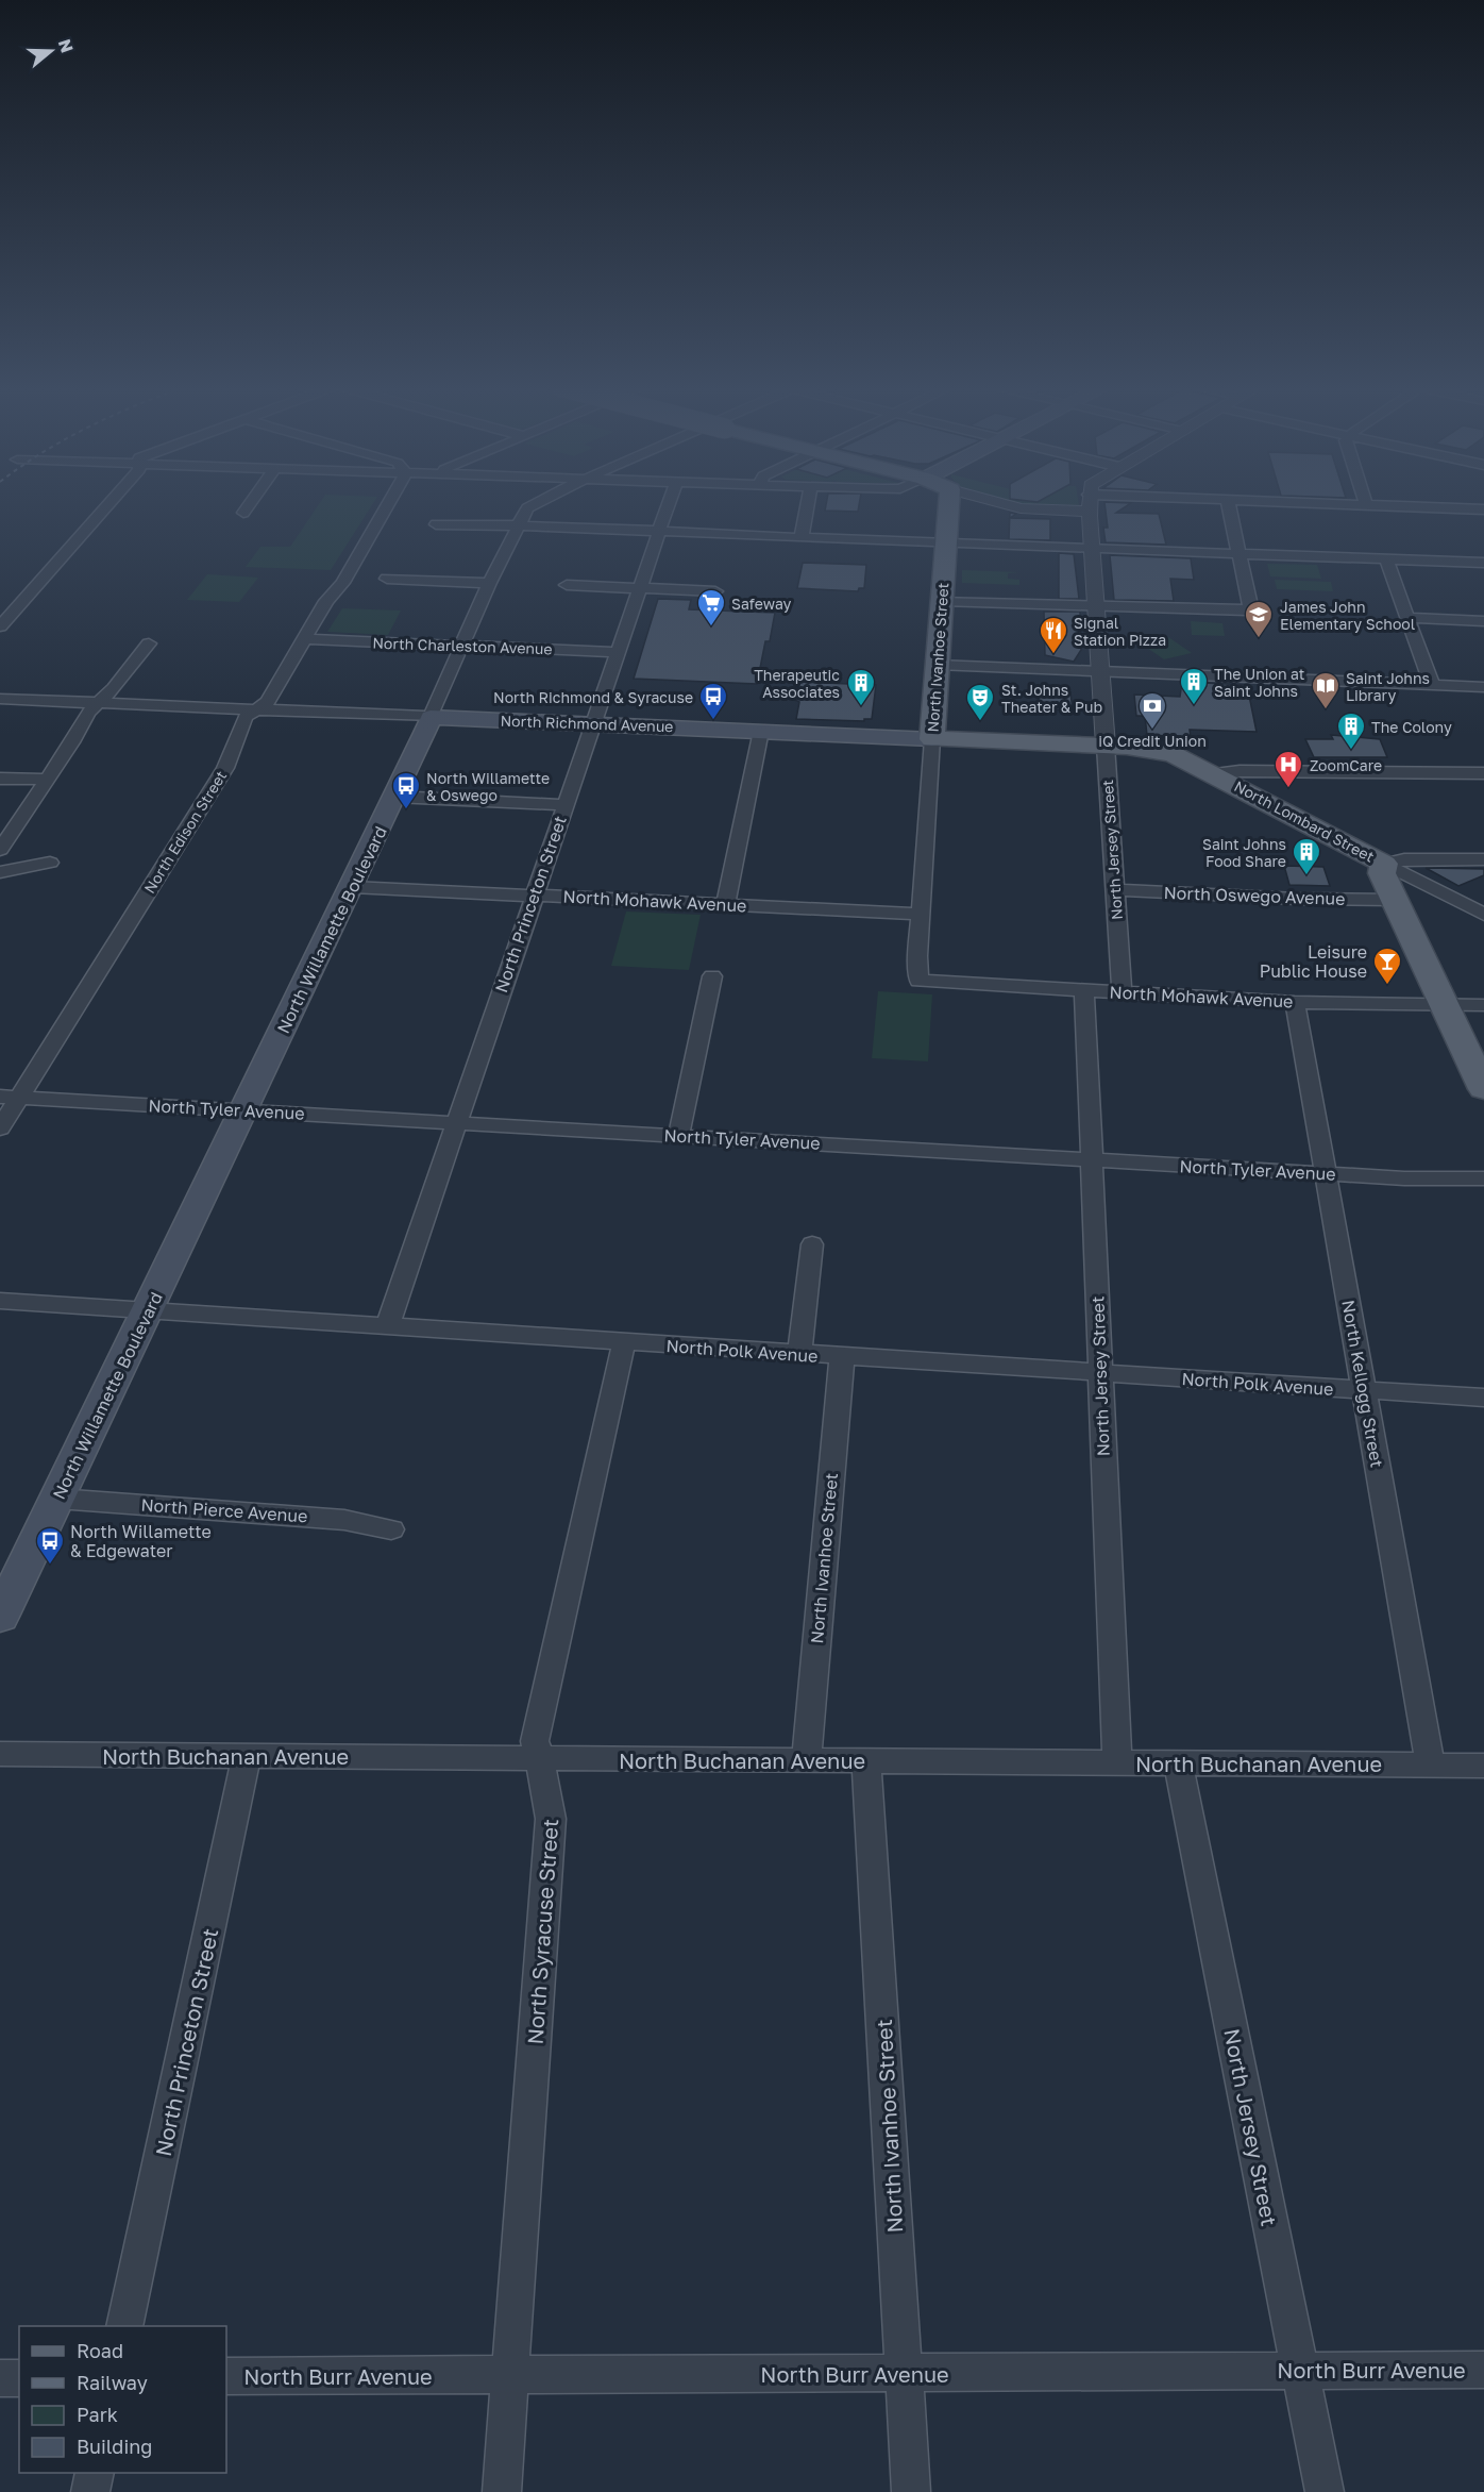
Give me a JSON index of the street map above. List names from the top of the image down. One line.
{"streets":{"main road":["North Ivanhoe Street","North Richmond Avenue","North Lombard Street","North Willamette Boulevard"],"street":["North Charleston Avenue","North Edison Street","North Jersey Street","North Oswego Avenue","North Mohawk Avenue","North Princeton Street","North Tyler Avenue","North Polk Avenue","North Kellogg Street","North Pierce Avenue","North Buchanan Avenue","North Syracuse Street","North Burr Avenue"]},"crossings":[["North Charleston Avenue","North Edison Street"],["North Charleston Avenue","North Princeton Street"],["North Charleston Avenue","North Willamette Boulevard"],["North Ivanhoe Street","North Richmond Avenue"],["North Ivanhoe Street","North Mohawk Avenue"],["North Ivanhoe Street","North Polk Avenue"],["North Ivanhoe Street","North Buchanan Avenue"],["North Ivanhoe Street","North Burr Avenue"],["North Richmond Avenue","North Lombard Street"],["North Richmond Avenue","North Edison Street"],["North Richmond Avenue","North Jersey Street"],["North Richmond Avenue","North Princeton Street"],["North Richmond Avenue","North Willamette Boulevard"],["North Lombard Street","North Oswego Avenue"],["North Lombard Street","North Mohawk Avenue"],["North Edison Street","North Tyler Avenue"],["North Jersey Street","North Oswego Avenue"],["North Jersey Street","North Mohawk Avenue"],["North Jersey Street","North Tyler Avenue"],["North Jersey Street","North Polk Avenue"],["North Jersey Street","North Buchanan Avenue"],["North Jersey Street","North Burr Avenue"],["North Mohawk Avenue","North Princeton Street"],["North Mohawk Avenue","North Willamette Boulevard"],["North Mohawk Avenue","North Kellogg Street"],["North Princeton Street","North Tyler Avenue"],["North Princeton Street","North Polk Avenue"],["North Princeton Street","North Buchanan Avenue"],["North Willamette Boulevard","North Tyler Avenue"],["North Willamette Boulevard","North Polk Avenue"],["North Willamette Boulevard","North Pierce Avenue"],["North Tyler Avenue","North Kellogg Street"],["North Polk Avenue","North Kellogg Street"],["North Polk Avenue","North Syracuse Street"],["North Kellogg Street","North Buchanan Avenue"],["North Buchanan Avenue","North Syracuse Street"],["North Syracuse Street","North Burr Avenue"]],"places":{"supermarket":["Safeway"],"school or university":["James John Elementary School"],"restaurant":["Signal Station Pizza"],"building":["The Union at Saint Johns","Therapeutic Associates","The Colony","Saint Johns Food Share"],"library":["Saint Johns Library"],"bus stop":["North Richmond & Syracuse","North Willamette & Oswego","North Willamette & Edgewater"],"theatre":["St. Johns Theater & Pub"],"bank":["iQ Credit Union"],"hospital":["ZoomCare"],"bar":["Leisure Public House"]},"legend":["Road","Railway","Park","Building"],"north":"right"}
